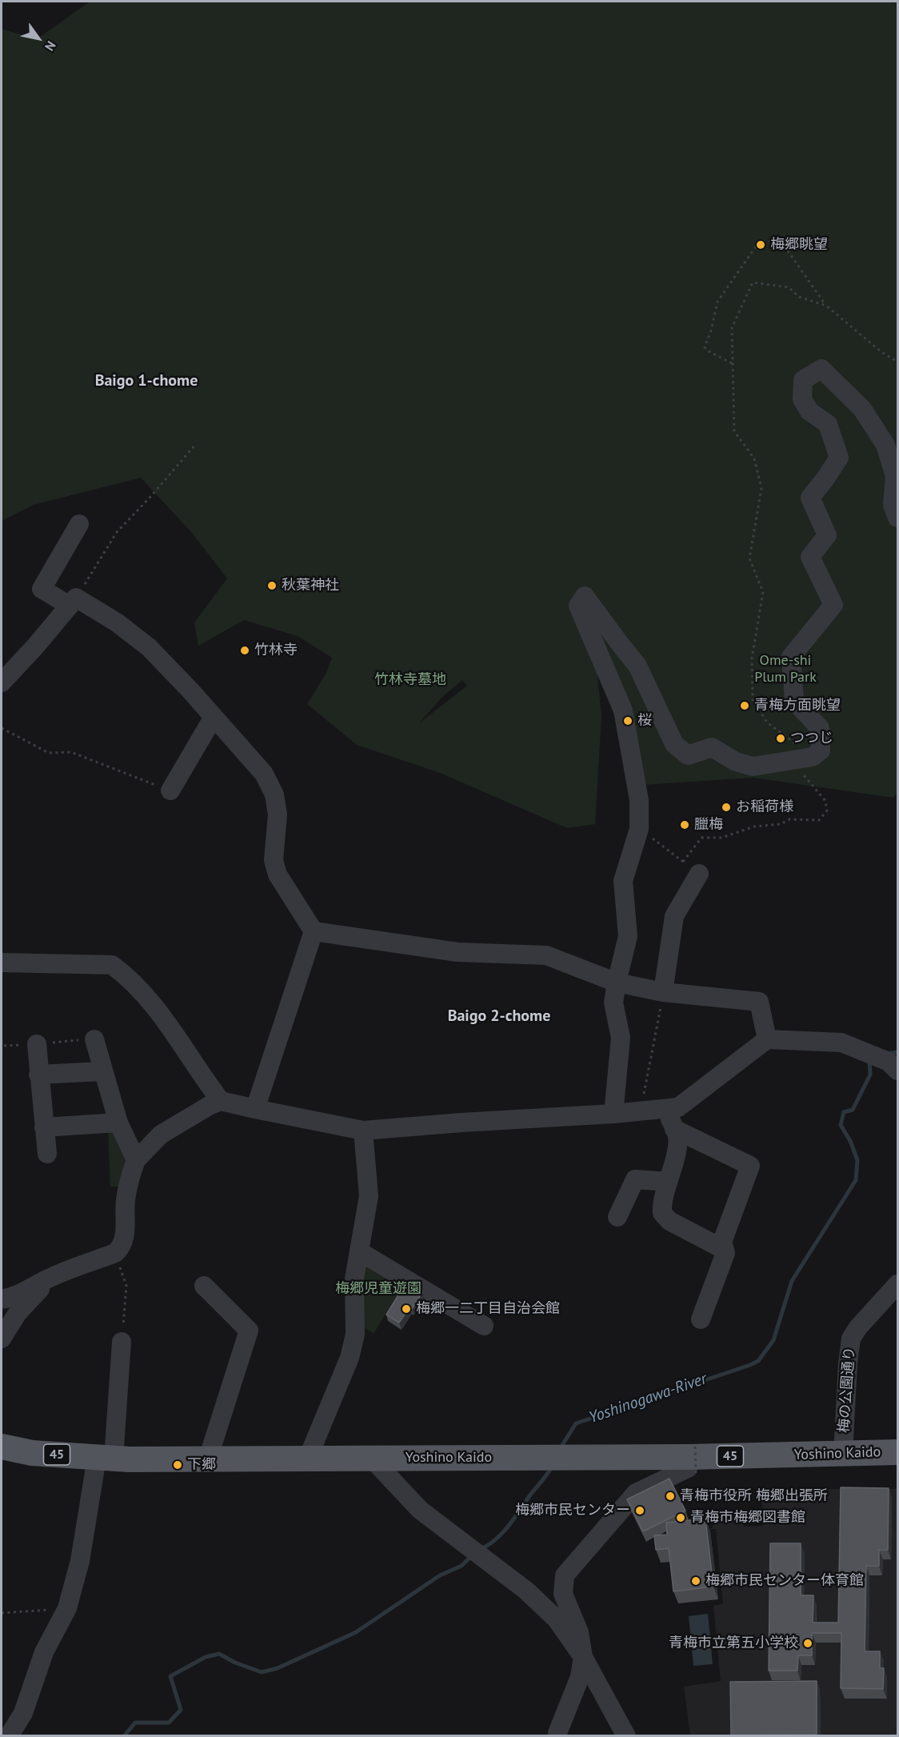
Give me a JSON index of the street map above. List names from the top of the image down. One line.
{"streets":{"main road":["Yoshino Kaido","45"],"street":["梅の公園通り"]},"crossings":[["梅の公園通り","Yoshino Kaido"]],"districts":["Baigo 1-chome","Baigo 2-chome"],"water":["Yoshinogawa-River"],"parks":["Ome-shi Plum Park","竹林寺墓地","梅郷児童遊園"],"places":["梅郷眺望","秋葉神社","竹林寺","青梅方面眺望","桜","つつじ","お稲荷様","臘梅","梅郷一二丁目自治会館","下郷","青梅市役所 梅郷出張所","梅郷市民センター","青梅市梅郷図書館","梅郷市民センター体育館","青梅市立第五小学校"],"north":"bottom right"}
